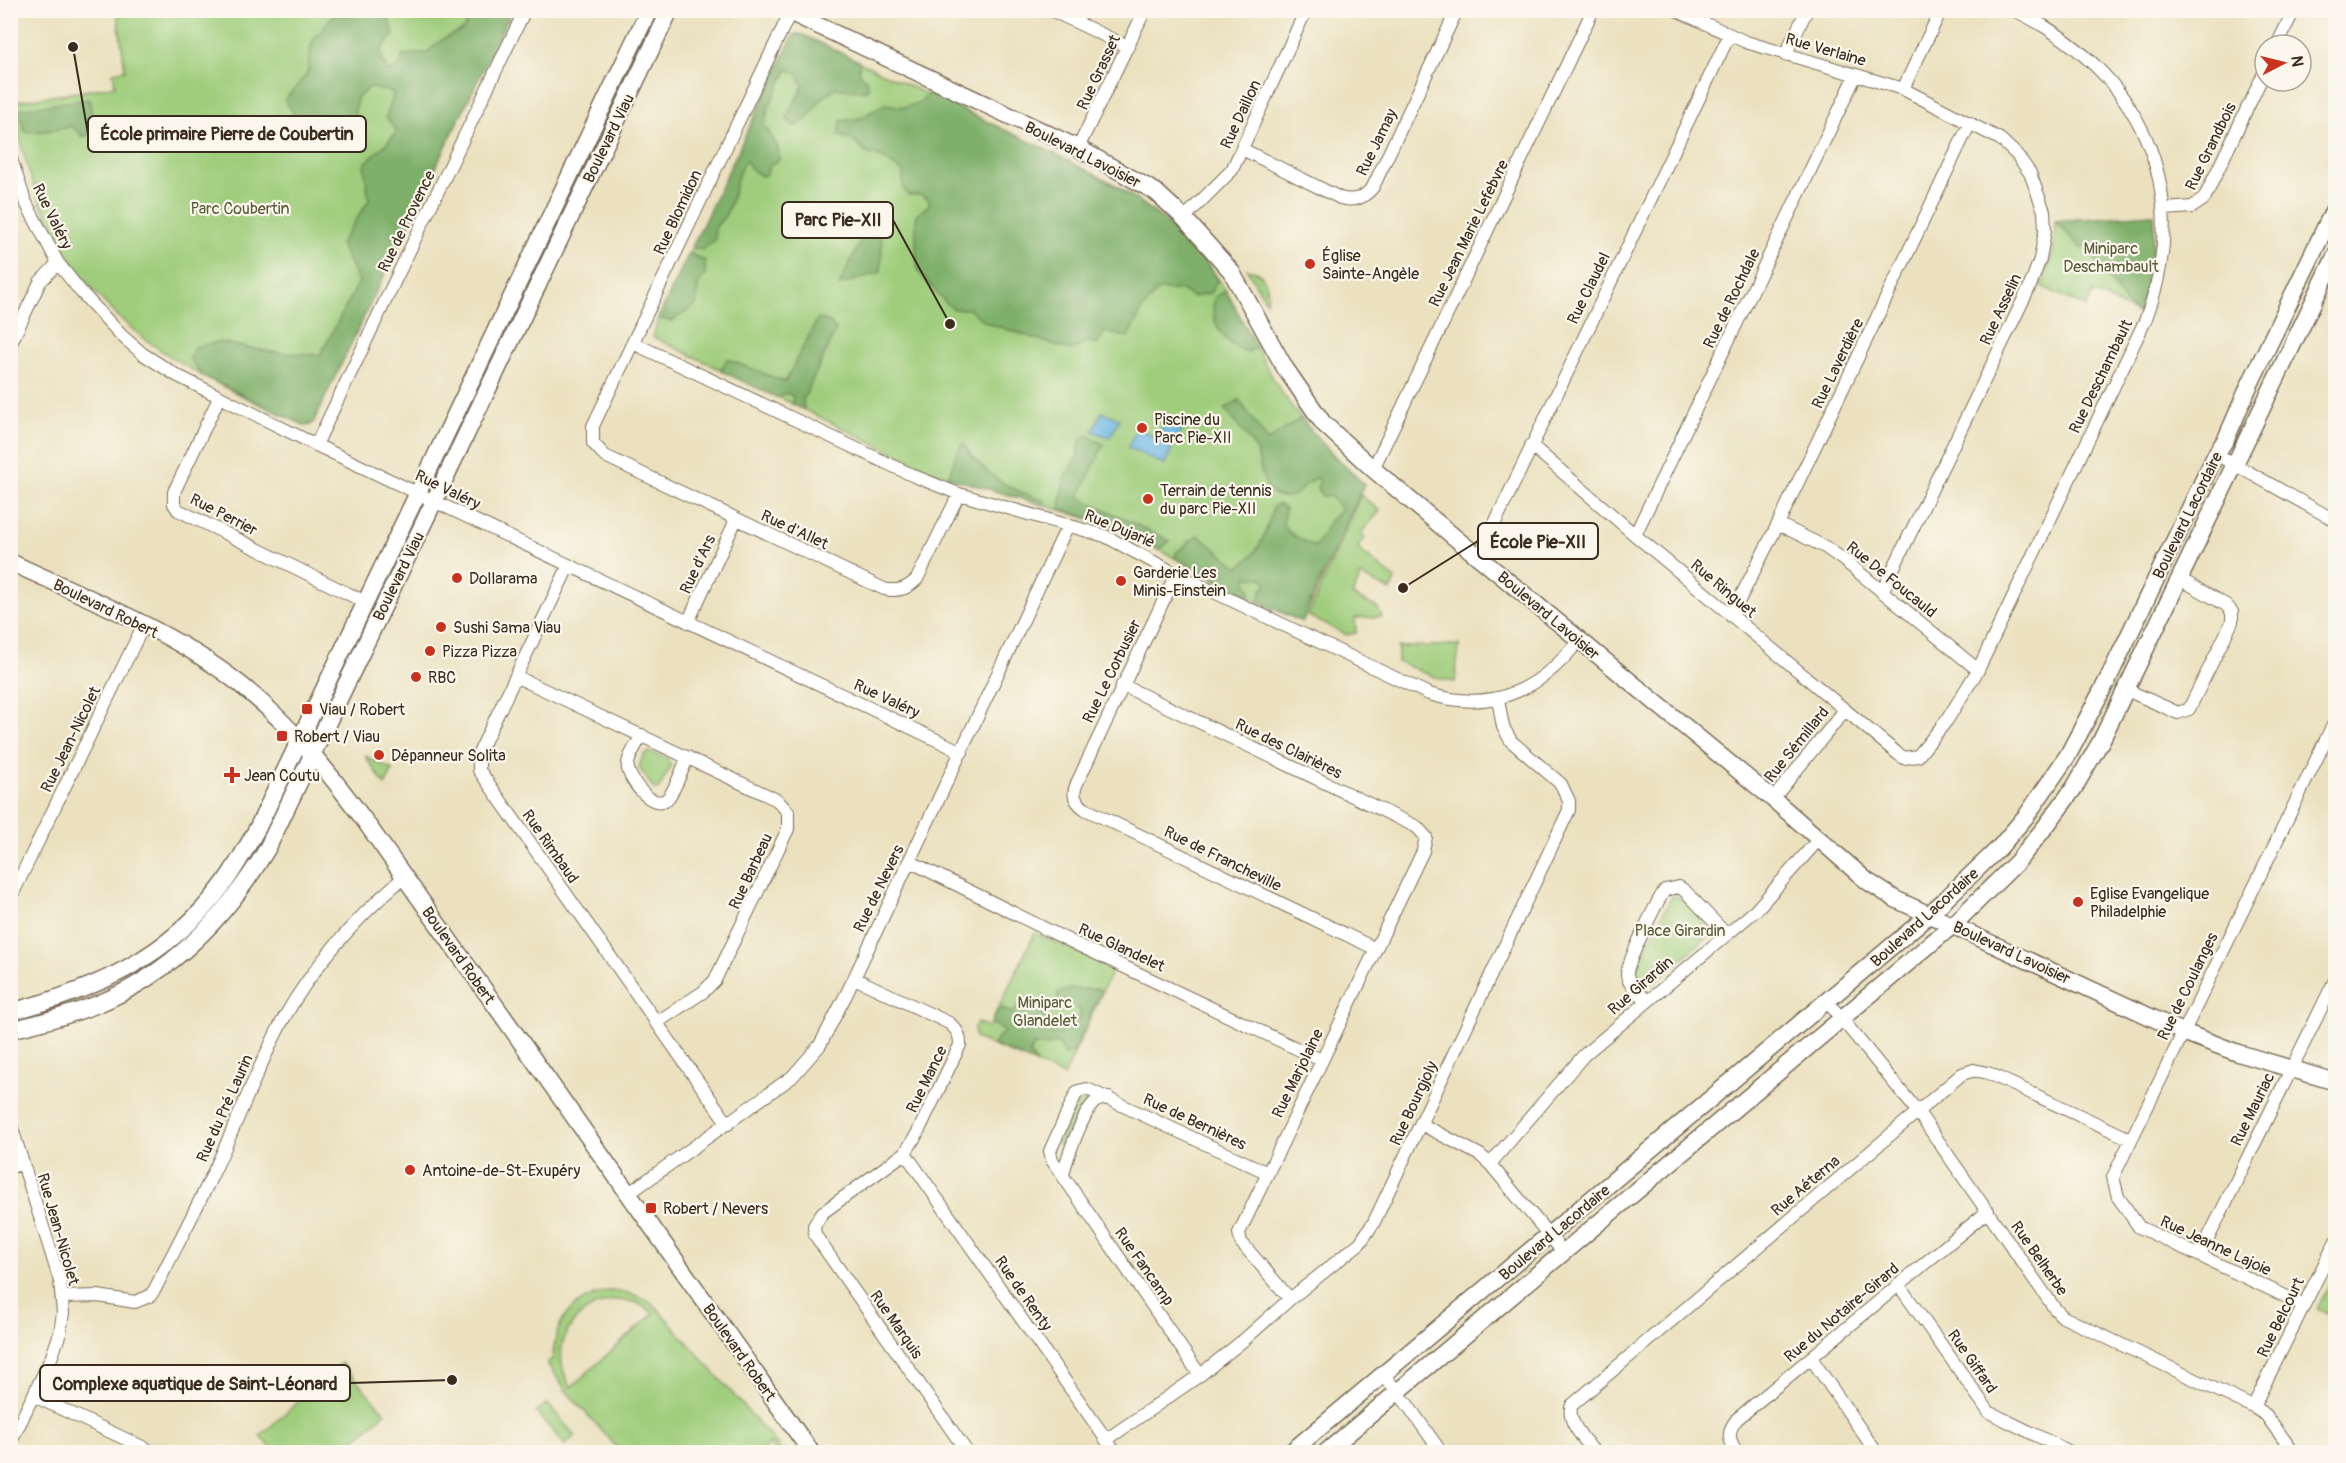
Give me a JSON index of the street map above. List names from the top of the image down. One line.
{"streets":{"main road":["Boulevard Viau","Boulevard Lavoisier","Boulevard Lacordaire","Boulevard Robert"],"street":["Rue Verlaine","Rue Grasset","Rue Daillon","Rue Jamay","Rue Grandbois","Rue Blomidon","Rue Valéry","Rue de Provence","Rue Jean Marie Lefebvre","Rue Claudel","Rue de Rochdale","Rue Asselin","Rue Laverdière","Rue Deschambault","Rue Perrier","Rue Dujarié","Rue d'Allet","Rue d'Ars","Rue De Foucauld","Rue Ringuet","Rue Le Corbusier","Rue Jean-Nicolet","Rue Sémillard","Rue des Clairières","Rue Rimbaud","Rue de Francheville","Rue Barbeau","Rue de Nevers","Rue Glandelet","Rue Girardin","Rue de Coulanges","Rue Marjolaine","Rue Mance","Rue Bourgjoly","Rue du Pré Laurin","Rue Mauriac","Rue de Bernières","Rue Aéterna","Rue Jeanne Lajoie","Rue Belherbe","Rue Fancamp","Rue de Renty","Rue du Notaire-Girard","Rue Belcourt","Rue Marquis","Rue Giffard"]},"crossings":[["Rue Verlaine","Rue Claudel"],["Rue Verlaine","Rue de Rochdale"],["Rue Verlaine","Rue Asselin"],["Rue Grasset","Boulevard Lavoisier"],["Rue Daillon","Rue Jamay"],["Rue Daillon","Boulevard Lavoisier"],["Boulevard Viau","Rue Valéry"],["Boulevard Viau","Rue Perrier"],["Boulevard Viau","Boulevard Robert"],["Rue Grandbois","Rue Deschambault"],["Boulevard Lavoisier","Rue Blomidon"],["Boulevard Lavoisier","Rue Jean Marie Lefebvre"],["Boulevard Lavoisier","Rue Claudel"],["Boulevard Lavoisier","Boulevard Lacordaire"],["Boulevard Lavoisier","Rue Dujarié"],["Boulevard Lavoisier","Rue Sémillard"],["Boulevard Lavoisier","Rue Girardin"],["Boulevard Lavoisier","Rue de Coulanges"],["Boulevard Lavoisier","Rue Mauriac"],["Rue Blomidon","Rue Dujarié"],["Rue Blomidon","Rue d'Allet"],["Rue Valéry","Rue de Provence"],["Rue Valéry","Rue Perrier"],["Rue Valéry","Rue d'Ars"],["Rue Valéry","Rue Rimbaud"],["Rue Valéry","Rue de Nevers"],["Rue Claudel","Rue Ringuet"],["Rue de Rochdale","Rue Ringuet"],["Rue Asselin","Rue Laverdière"],["Rue Asselin","Rue De Foucauld"],["Rue Laverdière","Rue De Foucauld"],["Rue Laverdière","Rue Ringuet"],["Rue Deschambault","Rue De Foucauld"],["Rue Deschambault","Rue Ringuet"],["Boulevard Lacordaire","Rue Belherbe"],["Rue Dujarié","Rue d'Allet"],["Rue Dujarié","Rue Le Corbusier"],["Rue Dujarié","Rue de Nevers"],["Rue Dujarié","Rue Bourgjoly"],["Rue d'Allet","Rue d'Ars"],["Rue Ringuet","Rue Sémillard"],["Boulevard Robert","Rue Jean-Nicolet"],["Boulevard Robert","Rue de Nevers"],["Boulevard Robert","Rue du Pré Laurin"],["Rue Le Corbusier","Rue des Clairières"],["Rue Le Corbusier","Rue de Francheville"],["Rue Jean-Nicolet","Rue du Pré Laurin"],["Rue des Clairières","Rue Marjolaine"],["Rue Rimbaud","Rue Barbeau"],["Rue Rimbaud","Rue de Nevers"],["Rue de Francheville","Rue Marjolaine"],["Rue de Nevers","Rue Glandelet"],["Rue de Nevers","Rue Mance"],["Rue Glandelet","Rue Marjolaine"],["Rue de Coulanges","Rue Aéterna"],["Rue de Coulanges","Rue Jeanne Lajoie"],["Rue Marjolaine","Rue Bourgjoly"],["Rue Marjolaine","Rue de Bernières"],["Rue Mance","Rue de Renty"],["Rue Mance","Rue Marquis"],["Rue Bourgjoly","Rue Fancamp"],["Rue Bourgjoly","Rue de Renty"],["Rue Mauriac","Rue Jeanne Lajoie"],["Rue de Bernières","Rue Fancamp"],["Rue Aéterna","Rue Belherbe"],["Rue Jeanne Lajoie","Rue Belcourt"],["Rue Belherbe","Rue du Notaire-Girard"],["Rue Belherbe","Rue Belcourt"],["Rue du Notaire-Girard","Rue Giffard"]],"parks":["Parc Coubertin","Miniparc Deschambault","Place Girardin","Miniparc Glandelet"],"places":{"other":["École primaire Pierre de Coubertin","Église Sainte-Angèle","Parc Pie-XII","Piscine du Parc Pie-XII","Terrain de tennis du parc Pie-XII","Dollarama","Garderie Les Minis-Einstein","École Pie-XII","Sushi Sama Viau","Pizza Pizza","RBC","Dépanneur Solita","Eglise Evangelique Philadelphie","Antoine-de-St-Exupéry","Complexe aquatique de Saint-Léonard"],"transit":["Viau / Robert","Robert / Viau","Robert / Nevers"],"health":["Jean Coutu"]},"north":"right"}
